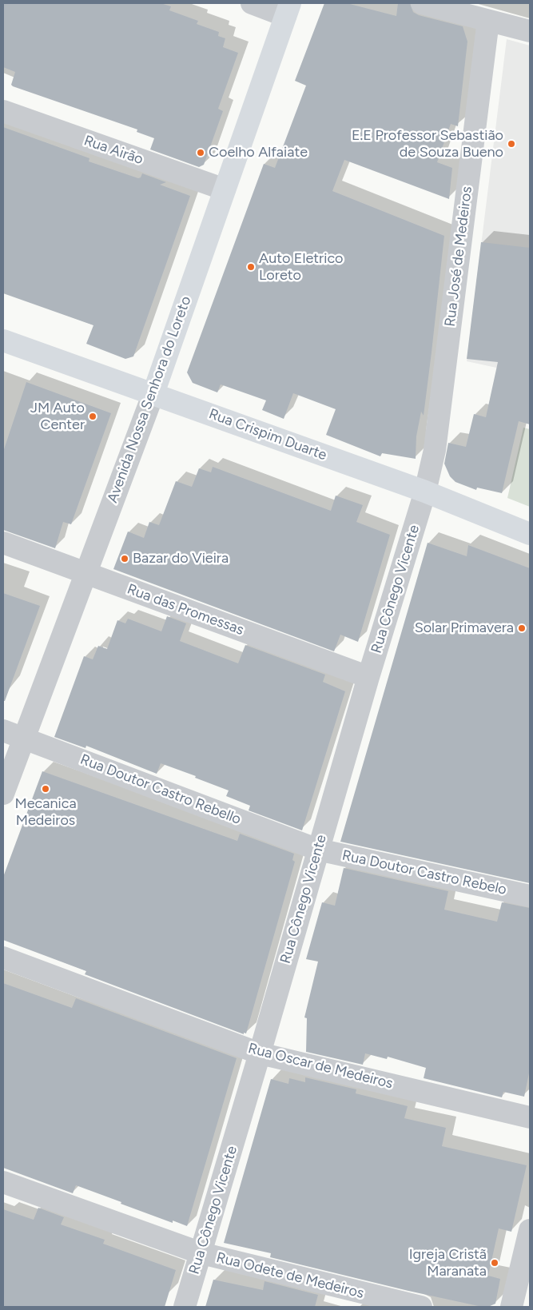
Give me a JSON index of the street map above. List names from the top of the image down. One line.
{"streets":{"main road":["Avenida Nossa Senhora do Loreto","Rua Crispim Duarte"],"street":["Rua Airão","Rua José de Medeiros","Rua Cônego Vicente","Rua das Promessas","Rua Doutor Castro Rebello","Rua Doutor Castro Rebelo","Rua Oscar de Medeiros","Rua Odete de Medeiros"]},"crossings":[["Rua Airão","Avenida Nossa Senhora do Loreto"],["Rua José de Medeiros","Rua Crispim Duarte"],["Rua José de Medeiros","Rua Cônego Vicente"],["Avenida Nossa Senhora do Loreto","Rua Crispim Duarte"],["Avenida Nossa Senhora do Loreto","Rua das Promessas"],["Avenida Nossa Senhora do Loreto","Rua Doutor Castro Rebello"],["Rua Crispim Duarte","Rua Cônego Vicente"],["Rua Cônego Vicente","Rua das Promessas"],["Rua Cônego Vicente","Rua Doutor Castro Rebello"],["Rua Cônego Vicente","Rua Doutor Castro Rebelo"],["Rua Cônego Vicente","Rua Oscar de Medeiros"],["Rua Cônego Vicente","Rua Odete de Medeiros"],["Rua Doutor Castro Rebello","Rua Doutor Castro Rebelo"]],"places":["E.E Professor Sebastião de Souza Bueno","Coelho Alfaiate","Auto Eletrico Loreto","JM Auto Center","Bazar do Vieira","Solar Primavera","Mecanica Medeiros","Igreja Cristã Maranata"]}
